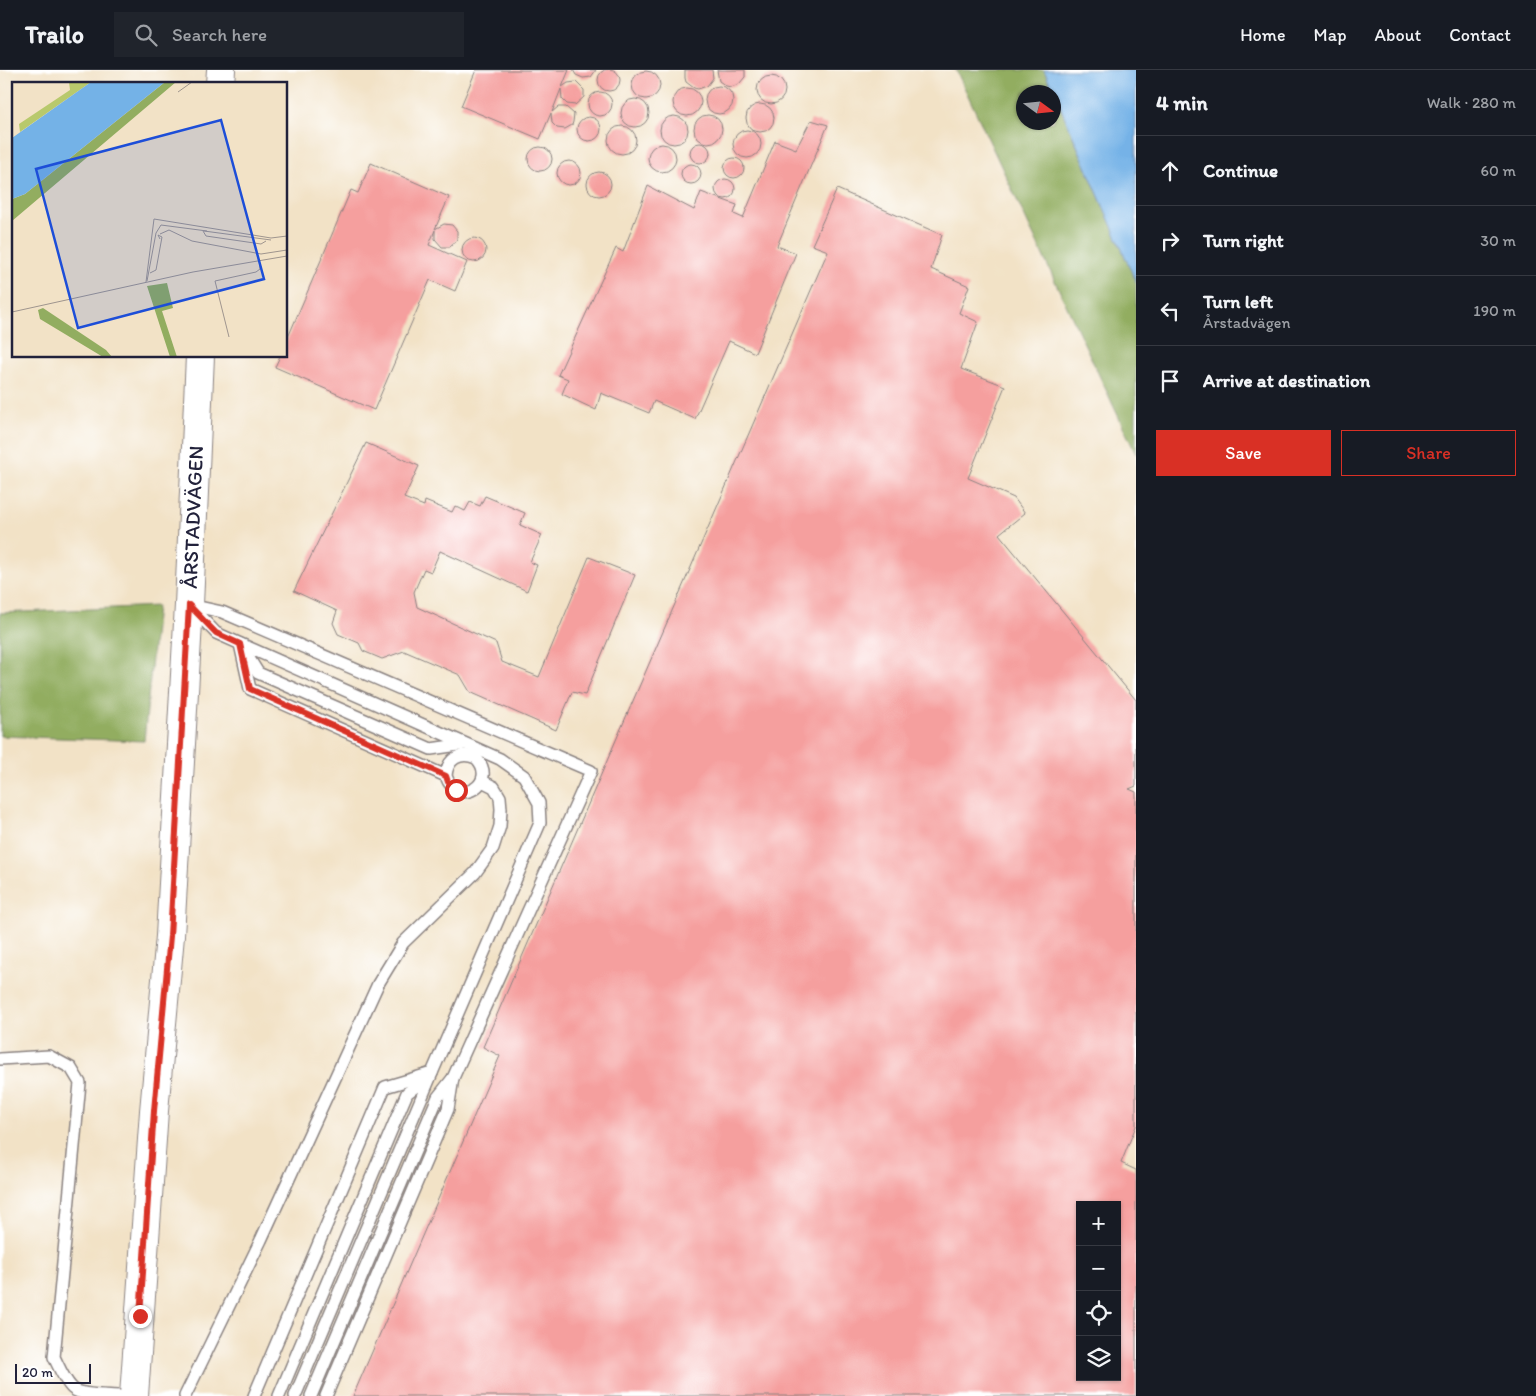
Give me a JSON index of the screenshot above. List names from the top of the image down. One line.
{"streets":{"main road":["ÅRSTADVÄGEN"]},"scale_bar":"20 m","north":"right","page":{"header":"Trailo","search":"Search here","nav":["Home","Map","About","Contact"],"heading":["4 min","Walk · 280 m"],"list":[["Continue","60 m"],["Turn right","30 m"],["Turn left","Årstadvägen","190 m"],"Arrive at destination"],"buttons":["Save","Share"],"map_buttons":["+","−"],"scale":"20 m"}}
